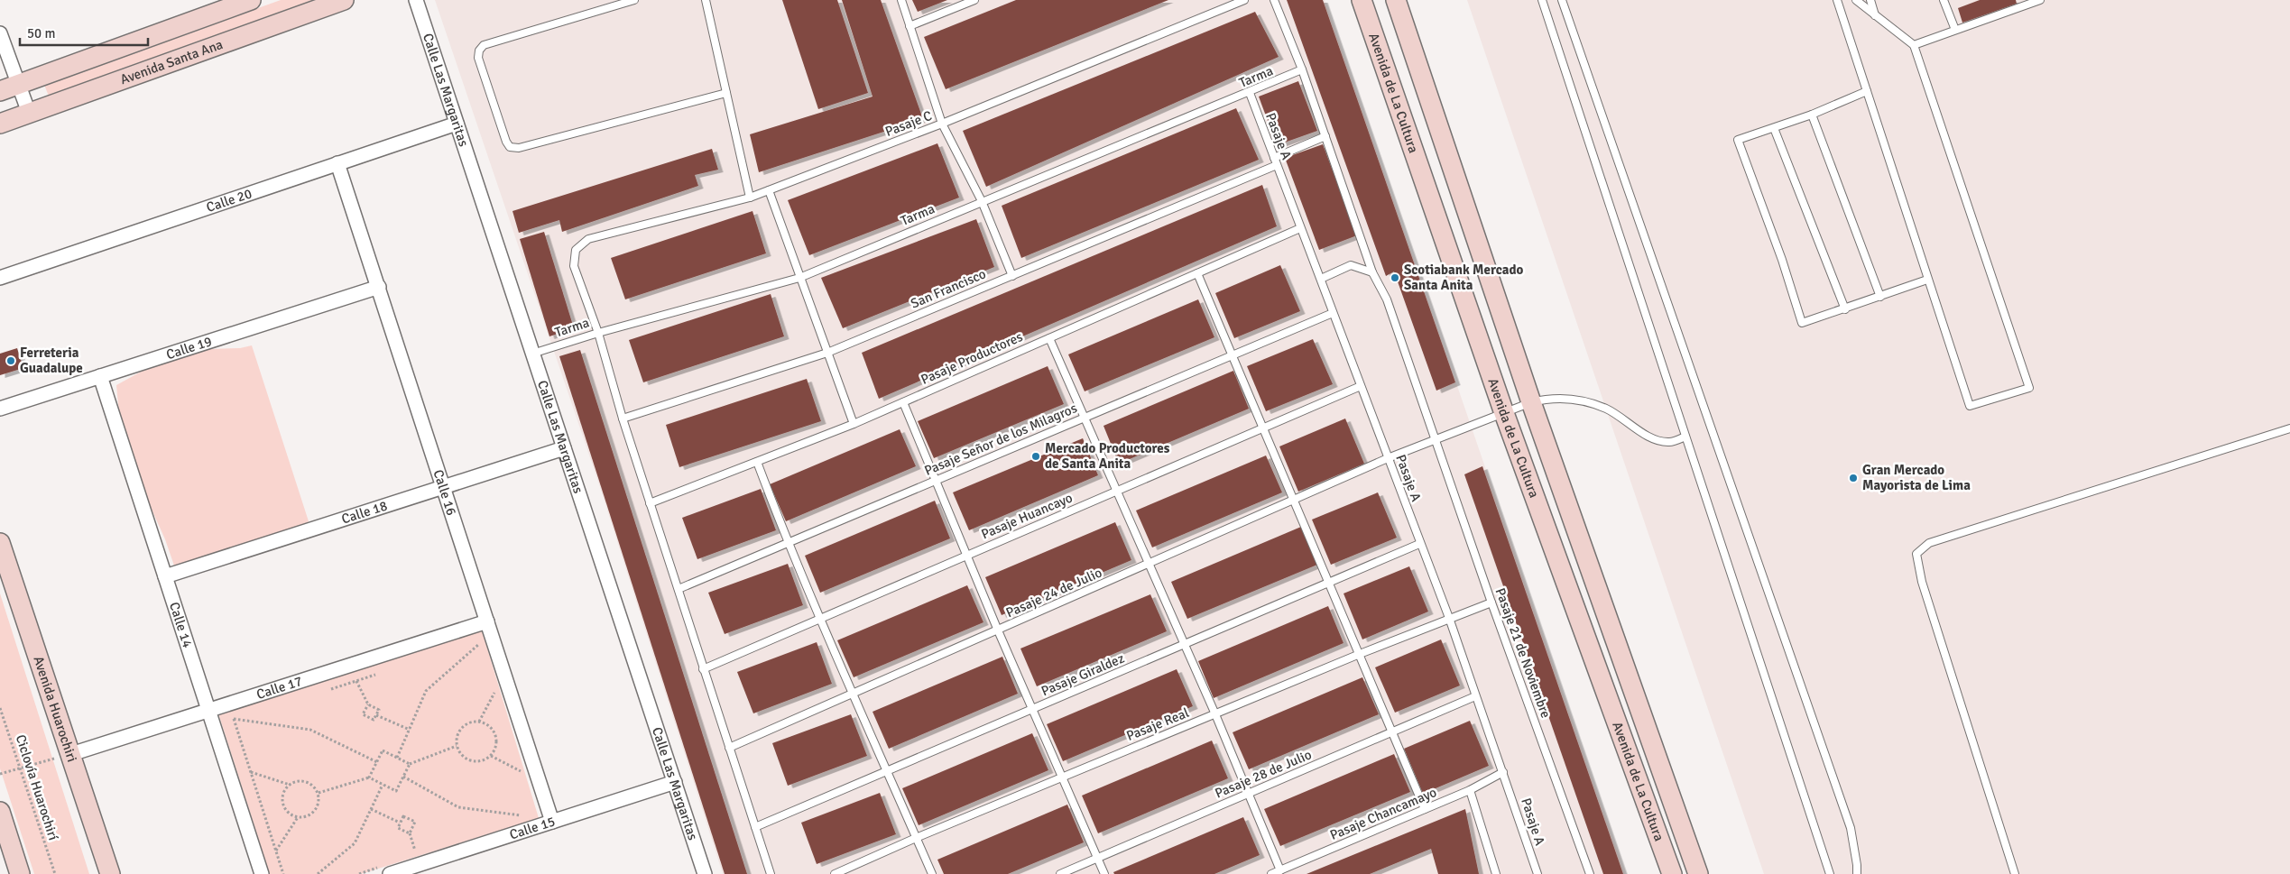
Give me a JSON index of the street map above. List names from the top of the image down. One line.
{"streets":{"main road":["Avenida Santa Ana","Avenida de La Cultura","Avenida Huarochiri"],"street":["Calle Las Margaritas","Calle 20","Calle 19","Calle 16","Calle 18","Calle 14","Calle 17","Calle 15"],"lane":["Tarma","Pasaje C","Pasaje A","San Francisco","Pasaje Productores","Pasaje Señor de los Milagros","Pasaje Huancayo","Pasaje 24 de Julio","Pasaje 21 de Noviembre","Pasaje Giraldez","Pasaje Real","Pasaje 28 de Julio","Pasaje Chancamayo"],"path":["Ciclovía Huarochirí"]},"crossings":[["Tarma","Calle Las Margaritas"],["Tarma","Pasaje C"],["Tarma","Pasaje A"],["Calle Las Margaritas","Calle 20"],["Calle Las Margaritas","Calle 18"],["Calle Las Margaritas","Calle 15"],["Avenida de La Cultura","Pasaje 24 de Julio"],["Pasaje A","San Francisco"],["Pasaje A","Pasaje Productores"],["Pasaje A","Pasaje Señor de los Milagros"],["Pasaje A","Pasaje Huancayo"],["Pasaje A","Pasaje 24 de Julio"],["Pasaje A","Pasaje Giraldez"],["Pasaje A","Pasaje Real"],["Pasaje A","Pasaje 28 de Julio"],["Pasaje A","Pasaje Chancamayo"],["Calle 20","Calle 16"],["Calle 19","Calle 16"],["Calle 19","Calle 14"],["Calle 16","Calle 18"],["Calle 16","Calle 17"],["Calle 16","Calle 15"],["Calle 18","Calle 14"],["Pasaje 24 de Julio","Pasaje 21 de Noviembre"],["Calle 14","Calle 17"],["Pasaje 21 de Noviembre","Pasaje Real"],["Calle 17","Avenida Huarochiri"]],"places":["Scotiabank Mercado Santa Anita","Ferreteria Guadalupe","Mercado Productores de Santa Anita","Gran Mercado Mayorista de Lima"],"scale_bar":"50 m"}
